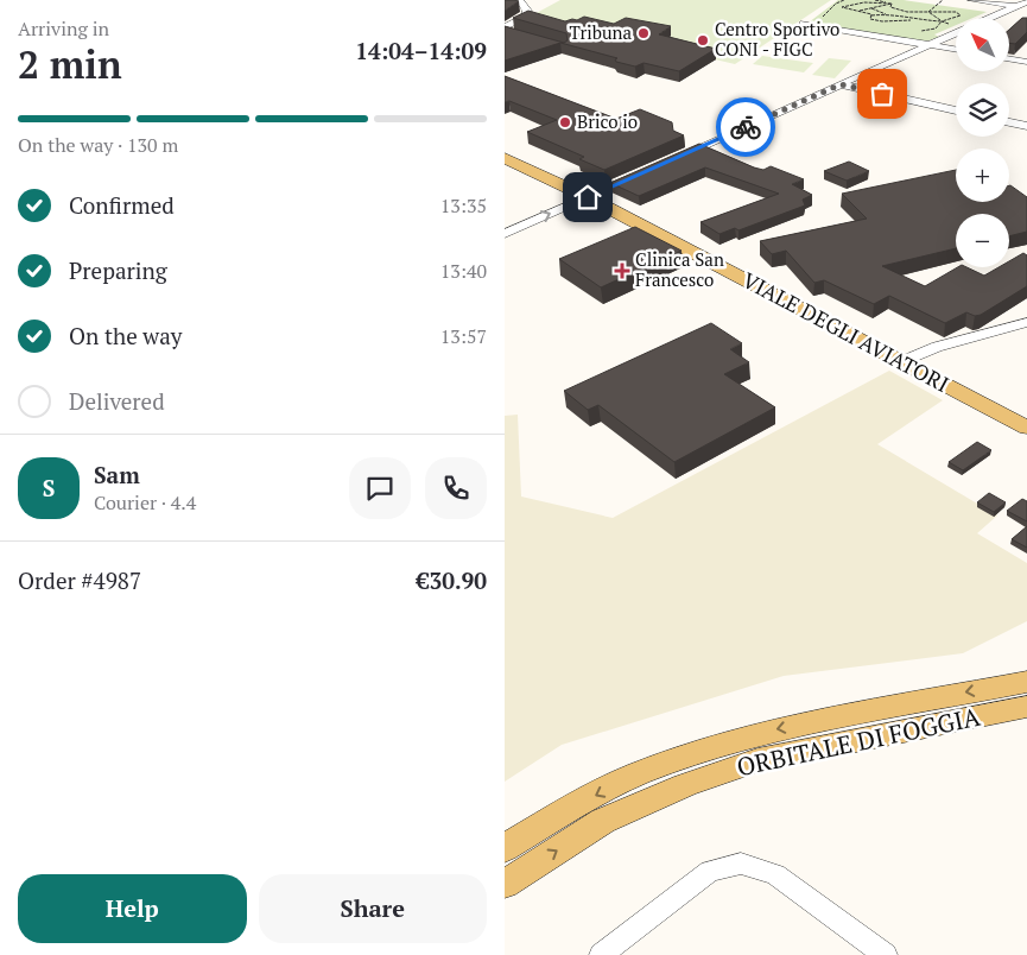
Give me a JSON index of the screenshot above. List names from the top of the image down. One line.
{"streets":{"main road":["VIALE DEGLI AVIATORI","ORBITALE DI FOGGIA"]},"places":{"other":["Tribuna","Centro Sportivo CONI - FIGC","Brico io"],"health":["Clinica San Francesco"]},"north":"top left","page":{"heading":["2 min","Arriving in","14:04–14:09"],"panel":["Sam","Courier · 4.4","Order #4987","€30.90"],"map_buttons":["+","−"],"bar":"On the way · 130 m","list":[["Confirmed","13:35"],["Preparing","13:40"],["On the way","13:57"],"Delivered"],"round":"S","buttons":["Help","Share"]}}
